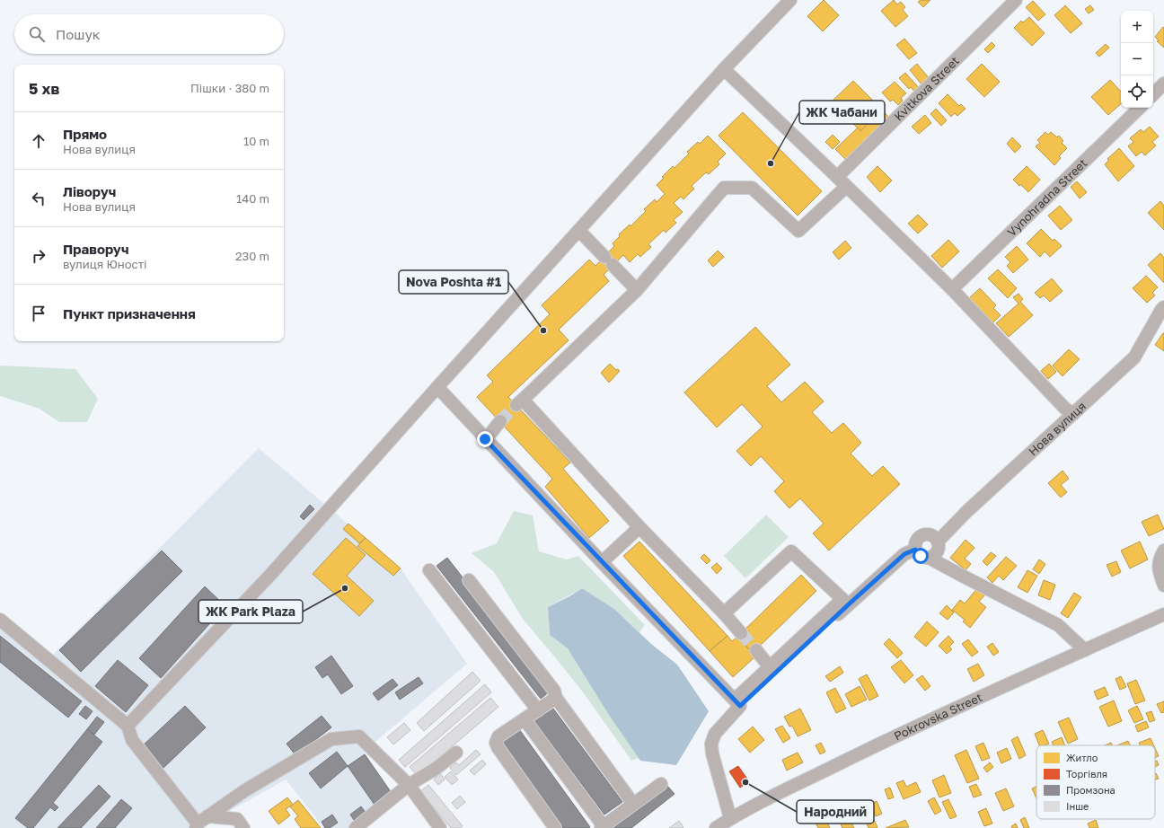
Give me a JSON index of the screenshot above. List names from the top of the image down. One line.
{"streets":{"street":["Kvitkova Street","Vynohradna Street","Нова вулиця","Pokrovska Street"]},"places":["ЖК Чабани","Nova Poshta #1","ЖК Park Plaza","Народний"],"legend":["Житло","Торгівля","Промзона","Інше"],"page":{"map_buttons":["+","−"],"search":"Пошук","heading":["5 хв","Пішки · 380 m"],"list":[["Прямо","Нова вулиця","10 m"],["Ліворуч","Нова вулиця","140 m"],["Праворуч","вулиця Юності","230 m"],"Пункт призначення"]}}
